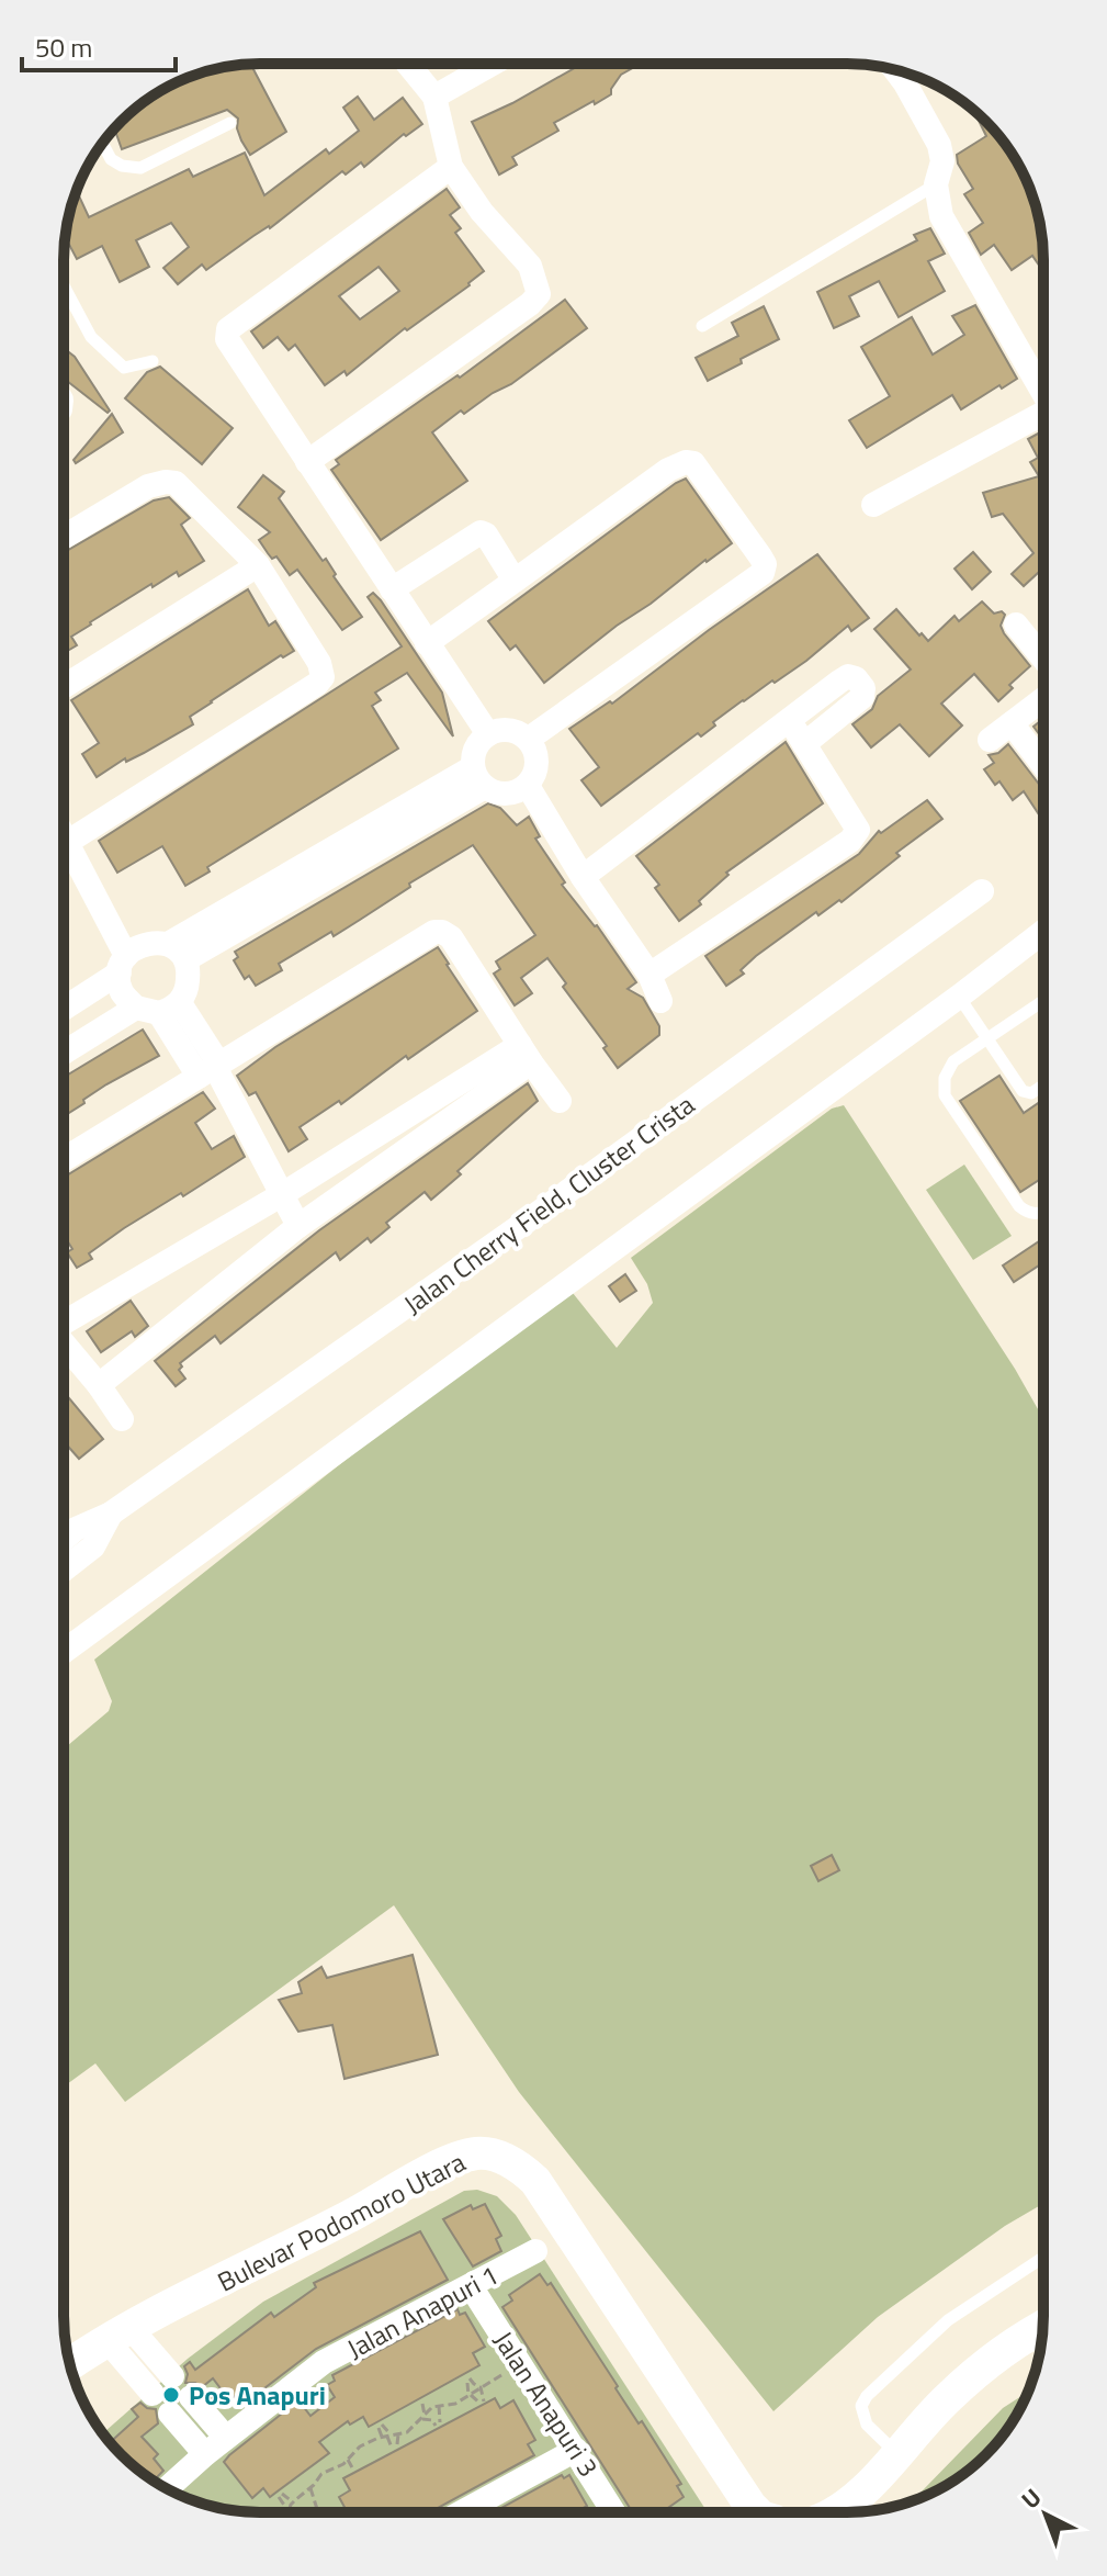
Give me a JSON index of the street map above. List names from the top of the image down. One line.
{"streets":{"street":["Jalan Cherry Field, Cluster Crista","Bulevar Podomoro Utara","Jalan Anapuri 1","Jalan Anapuri 3"]},"crossings":[["Jalan Anapuri 1","Jalan Anapuri 3"]],"places":["Pos Anapuri"],"scale_bar":"50 m","north":"top left"}
